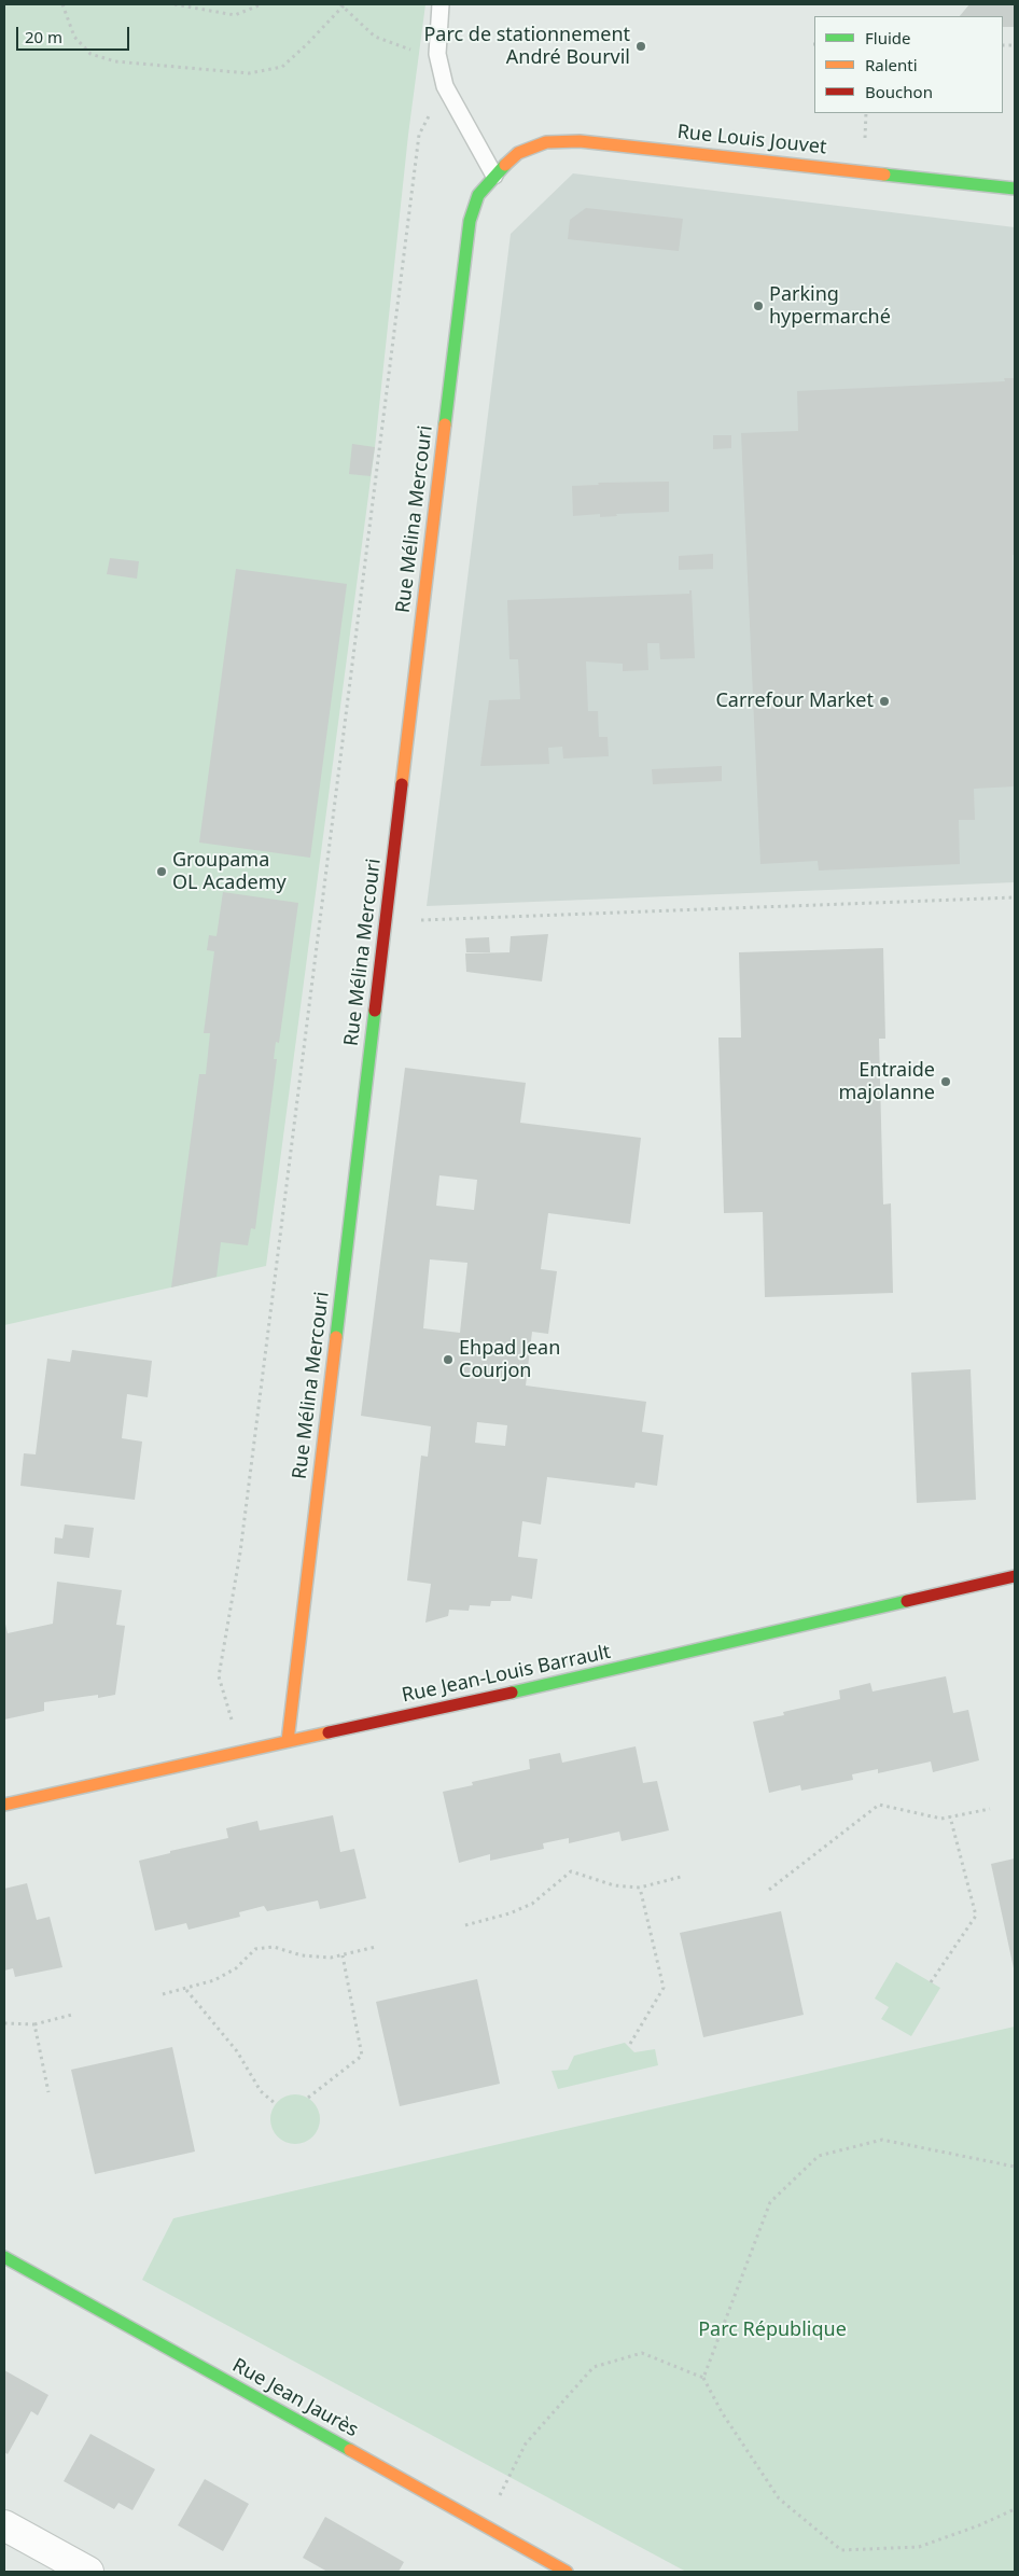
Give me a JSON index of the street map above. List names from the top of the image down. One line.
{"streets":{"street":["Rue Louis Jouvet","Rue Mélina Mercouri","Rue Jean-Louis Barrault","Rue Jean Jaurès"]},"crossings":[["Rue Louis Jouvet","Rue Mélina Mercouri"],["Rue Mélina Mercouri","Rue Jean-Louis Barrault"]],"parks":["Parc République"],"places":["Parc de stationnement André Bourvil","Parking hypermarché","Carrefour Market","Groupama OL Academy","Entraide majolanne","Ehpad Jean Courjon"],"legend":["Fluide","Ralenti","Bouchon"],"scale_bar":"20 m"}
